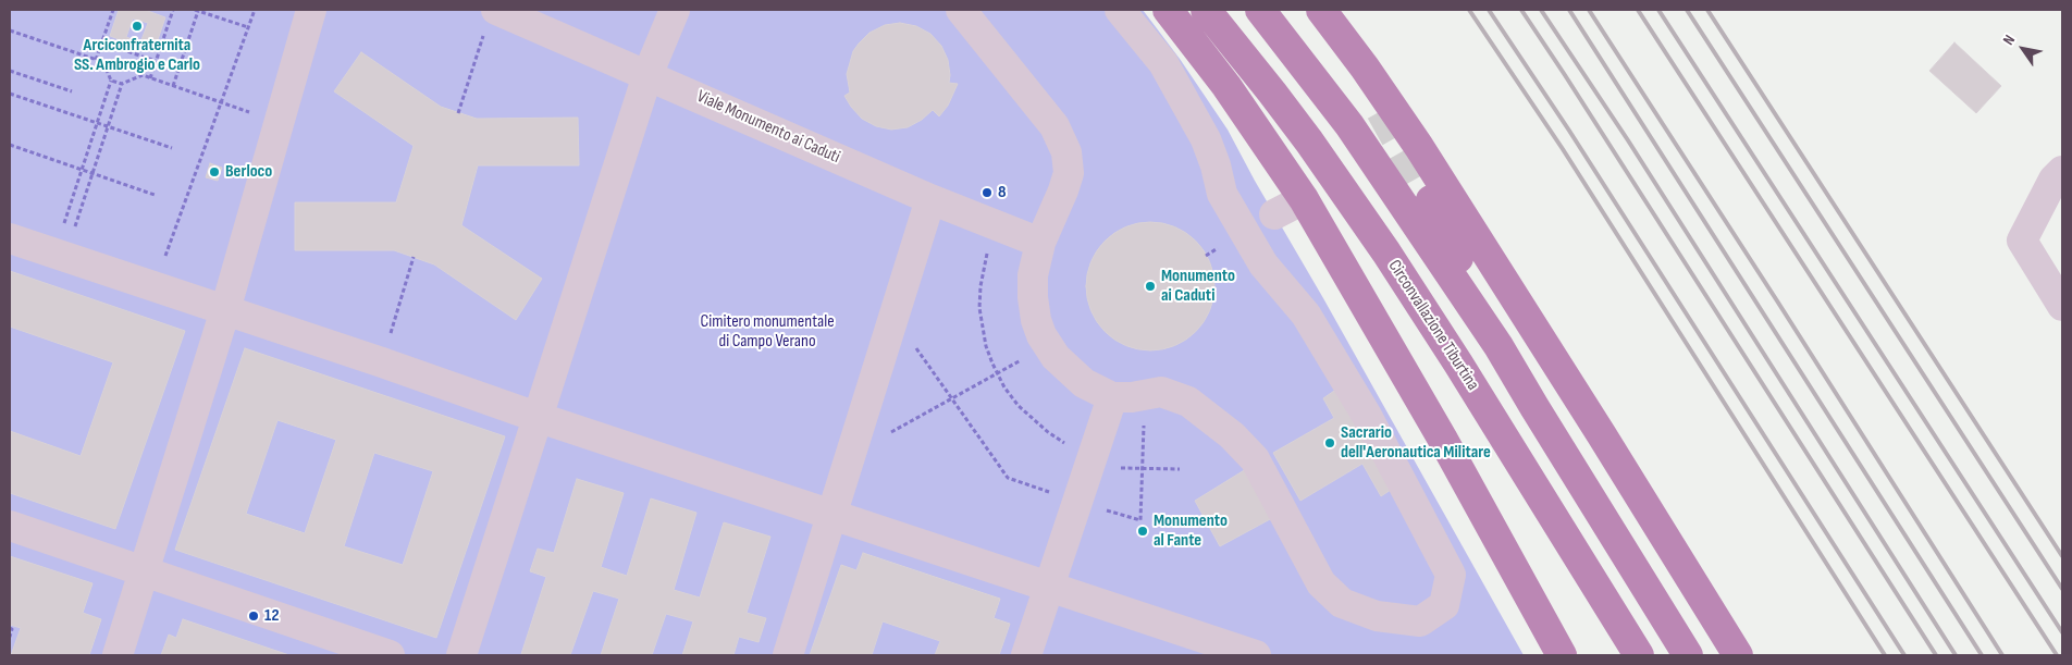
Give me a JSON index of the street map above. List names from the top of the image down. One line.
{"streets":{"highway":["Circonvallazione Tiburtina"],"lane":["Viale Monumento ai Caduti"]},"parks":["Cimitero monumentale di Campo Verano"],"places":["Arciconfraternita SS. Ambrogio e Carlo","Berloco","8","Monumento ai Caduti","Sacrario dell'Aeronautica Militare","Monumento al Fante","12"],"north":"top left"}
